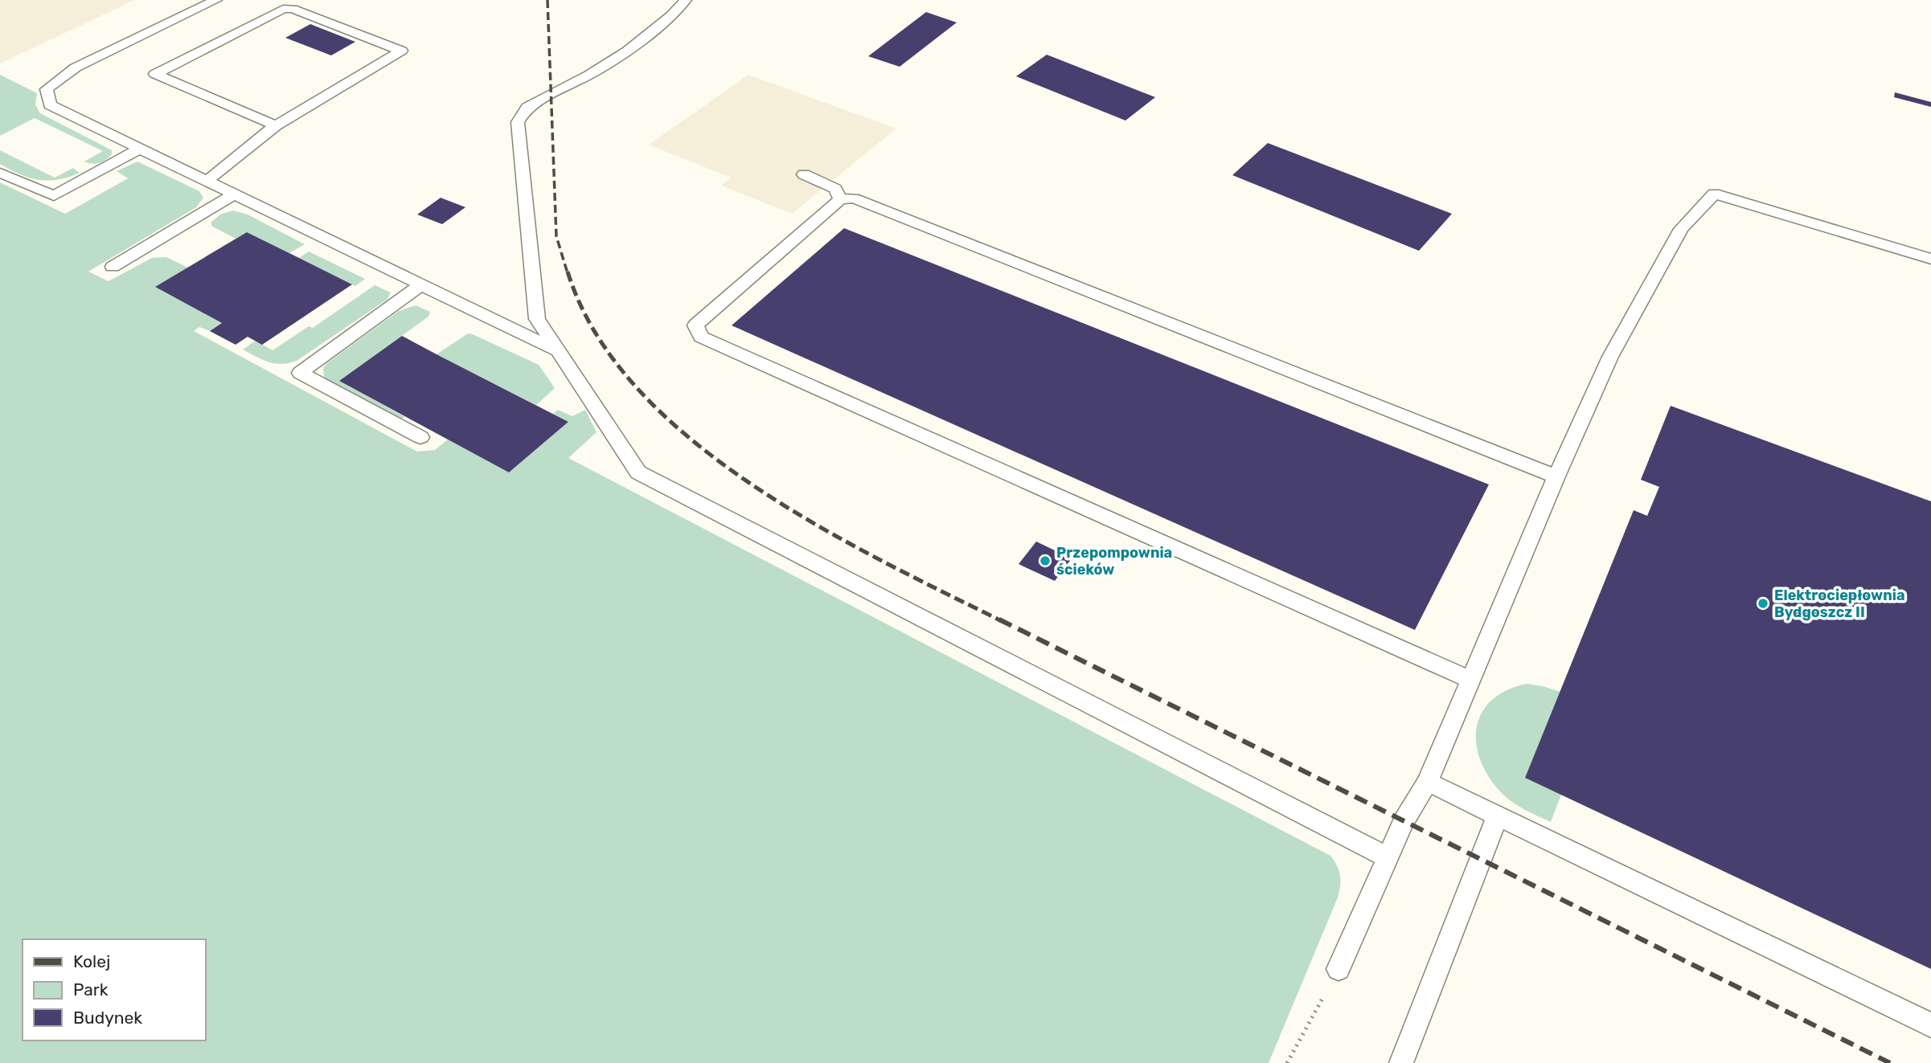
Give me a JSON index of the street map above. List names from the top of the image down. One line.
{"places":["Przepompownia ścieków","Elektrociepłownia Bydgoszcz II"],"legend":["Kolej","Park","Budynek"]}
